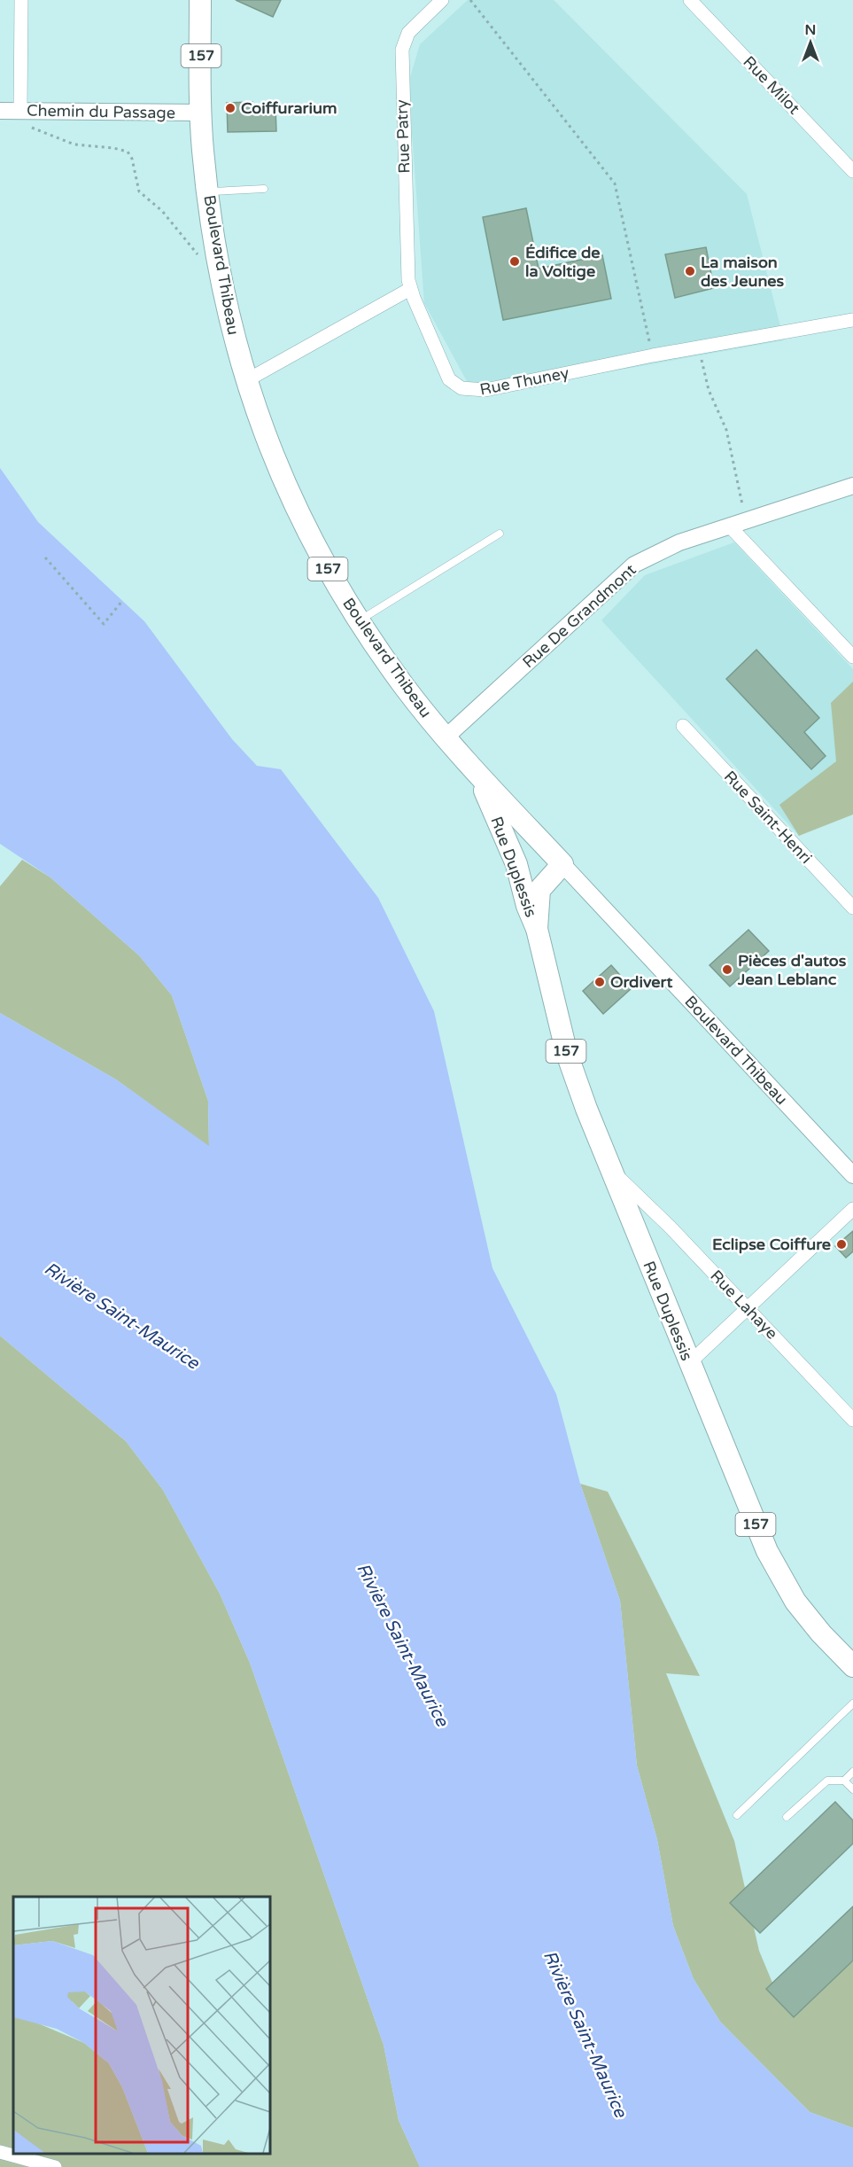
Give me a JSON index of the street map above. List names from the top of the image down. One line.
{"streets":{"main road":["157","Boulevard Thibeau","Rue Duplessis"],"street":["Rue Milot","Chemin du Passage","Rue Patry","Rue Thuney","Rue De Grandmont","Rue Saint-Henri","Rue Lahaye"]},"crossings":[["Chemin du Passage","Boulevard Thibeau"],["Rue Patry","Rue Thuney"],["Boulevard Thibeau","Rue De Grandmont"],["Boulevard Thibeau","Rue Duplessis"],["Rue Duplessis","Rue Lahaye"]],"water":["Rivière Saint-Maurice"],"places":["Coiffurarium","Édifice de la Voltige","La maison des Jeunes","Pièces d'autos Jean Leblanc","Ordivert","Eclipse Coiffure"],"north":"top"}
